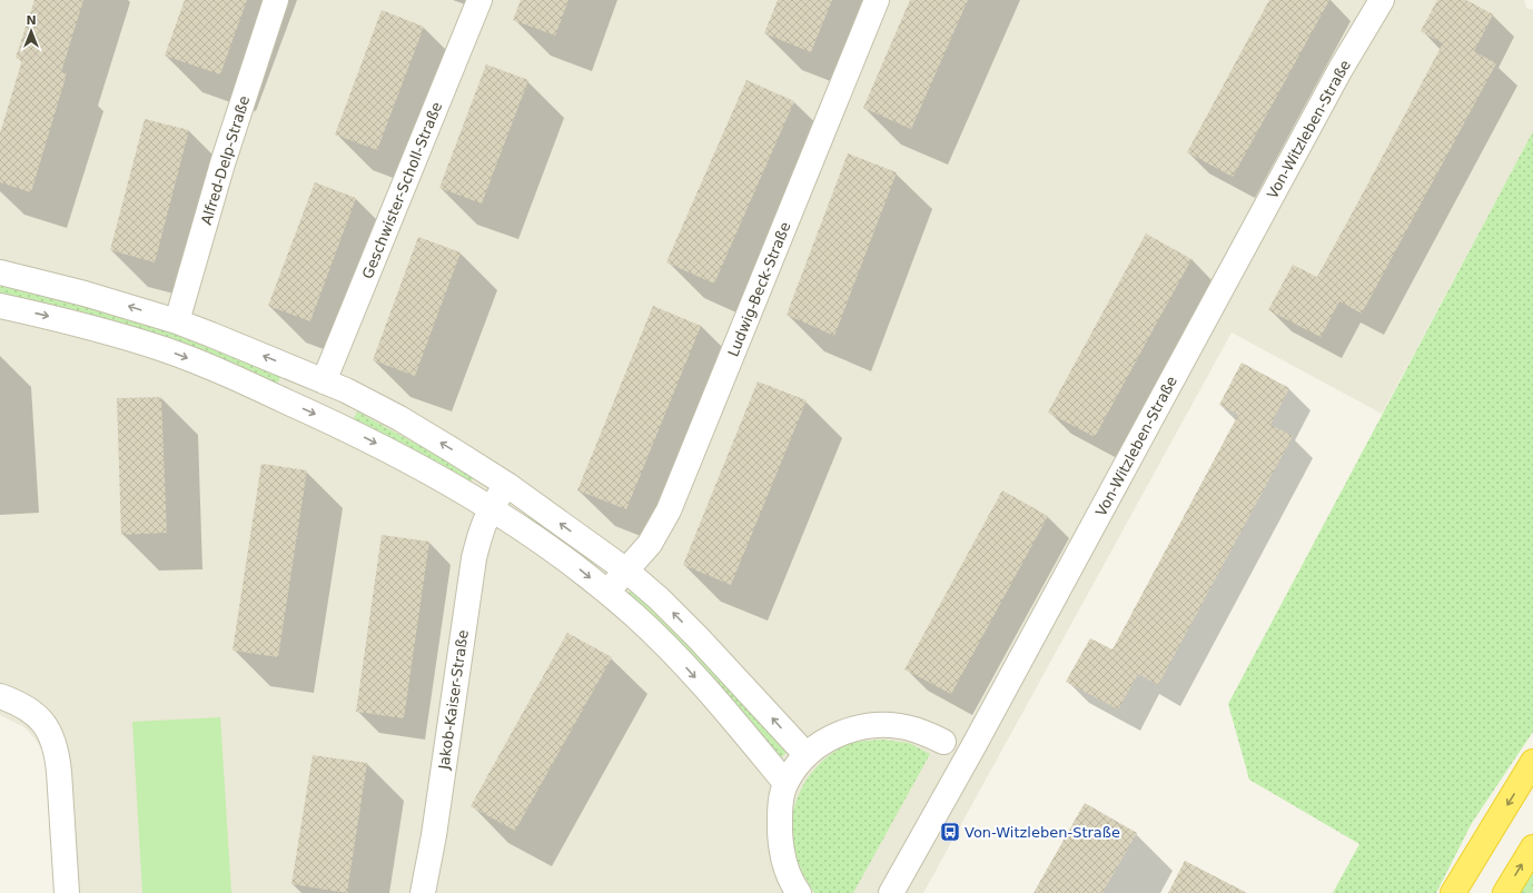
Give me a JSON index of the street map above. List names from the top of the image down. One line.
{"streets":{"street":["Von-Witzleben-Straße","Alfred-Delp-Straße","Geschwister-Scholl-Straße","Ludwig-Beck-Straße","Jakob-Kaiser-Straße"]},"places":{"bus stop":["Von-Witzleben-Straße"]},"north":"top"}
